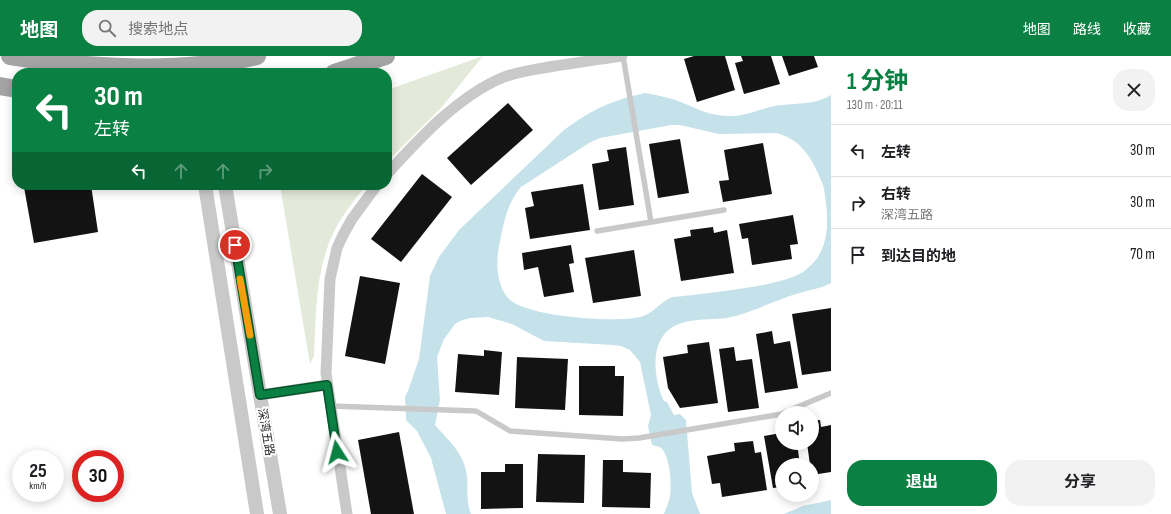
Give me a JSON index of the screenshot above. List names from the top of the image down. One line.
{"streets":{"street":["深湾五路"]},"page":{"header":"地图","search":"搜索地点","nav":["地图","路线","收藏"],"heading":["1 分钟","130 m · 20:11"],"turn":["30 m","左转"],"list":[{"name":"左转","value":"30 m"},{"name":"右转","note":"深湾五路","value":"30 m"},{"name":"到达目的地","value":"70 m"}],"speed":"25 km/h","limit":"30","buttons":["退出","分享"]}}
